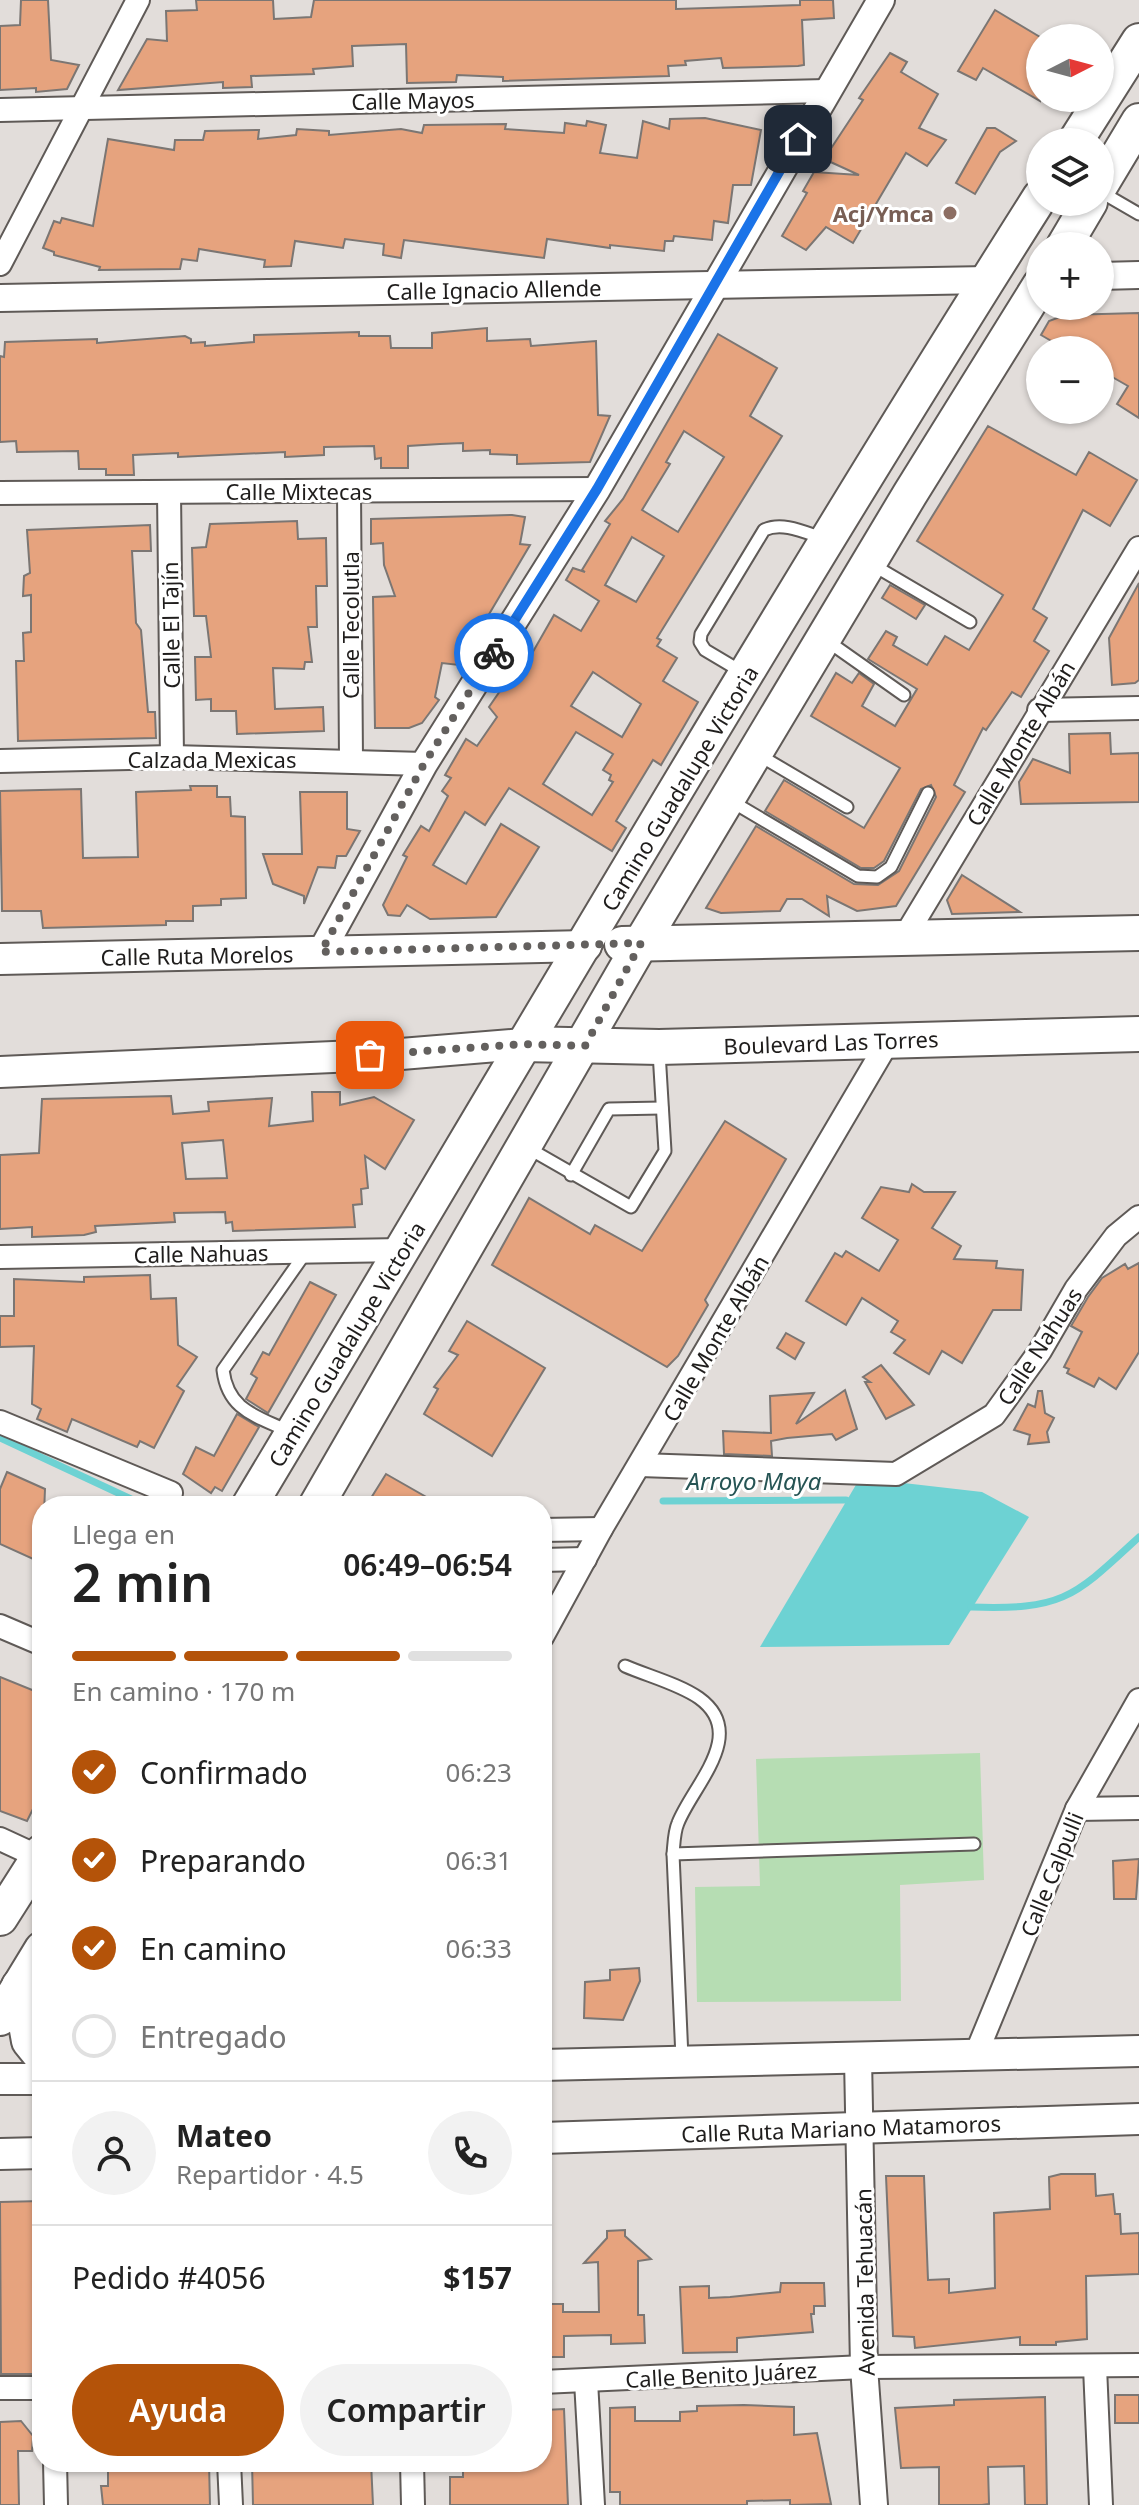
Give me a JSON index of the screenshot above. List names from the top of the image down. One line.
{"streets":{"main road":["Camino Guadalupe Victoria","Calle Ruta Morelos","Boulevard Las Torres","Calle Ruta Mariano Matamoros"],"street":["Calle Mayos","Calle Ignacio Allende","Calle Mixtecas","Calle El Tajín","Calle Tecolutla","Calle Monte Albán","Calzada Mexicas","Calle Nahuas","Calle Calpulli","Avenida Tehuacán","Calle Benito Juárez"]},"crossings":[["Calle Ignacio Allende","Camino Guadalupe Victoria"],["Calle Mixtecas","Calle El Tajín"],["Calle Mixtecas","Calle Tecolutla"],["Calle El Tajín","Calzada Mexicas"],["Calle Tecolutla","Calzada Mexicas"],["Calle Monte Albán","Boulevard Las Torres"],["Calle Monte Albán","Calle Nahuas"],["Camino Guadalupe Victoria","Calle Ruta Morelos"],["Camino Guadalupe Victoria","Boulevard Las Torres"],["Camino Guadalupe Victoria","Calle Nahuas"],["Calle Ruta Mariano Matamoros","Avenida Tehuacán"],["Avenida Tehuacán","Calle Benito Juárez"]],"water":["Arroyo Maya"],"places":["Acj/Ymca"],"north":"right","page":{"map_buttons":["+","−"],"heading":["2 min","Llega en","06:49–06:54"],"panel":["Mateo","Repartidor · 4.5","Pedido #4056","$157"],"bar":"En camino · 170 m","list":[["Confirmado","06:23"],["Preparando","06:31"],["En camino","06:33"],"Entregado"],"buttons":["Ayuda","Compartir"]}}
